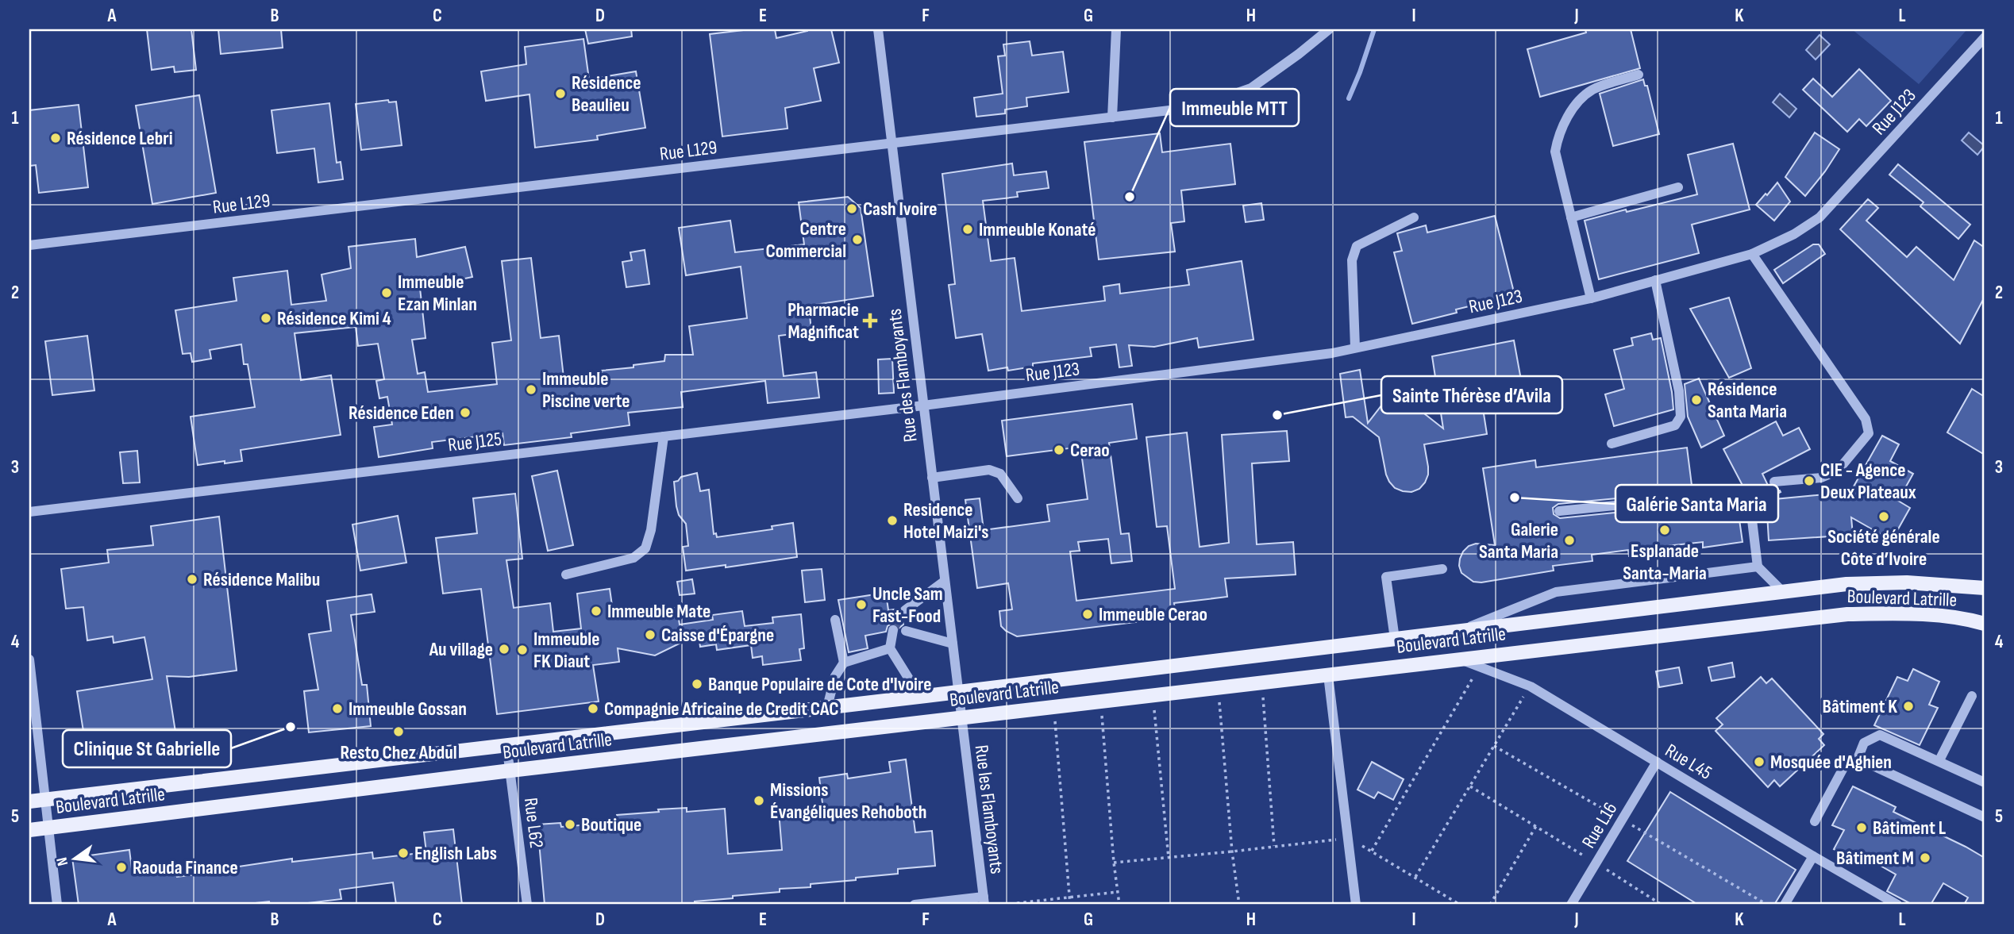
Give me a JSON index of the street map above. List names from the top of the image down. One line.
{"streets":{"main road":["Boulevard Latrille"],"street":["Rue J123","Rue L129","Rue des Flamboyants","Rue J125","Rue L45","Rue les Flamboyants","Rue L62","Rue L16"]},"crossings":[["Rue J123","Rue des Flamboyants"],["Rue J123","Rue J125"],["Rue L129","Rue des Flamboyants"],["Rue des Flamboyants","Rue J125"],["Rue des Flamboyants","Boulevard Latrille"],["Rue des Flamboyants","Rue les Flamboyants"],["Boulevard Latrille","Rue L45"],["Boulevard Latrille","Rue les Flamboyants"],["Boulevard Latrille","Rue L62"],["Rue L45","Rue L16"]],"places":{"other":["Résidence Beaulieu","Résidence Lebri","Immeuble MTT","Cash Ivoire","Immeuble Konaté","Centre Commercial","Immeuble Ezan Minlan","Résidence Kimi 4","Immeuble Piscine verte","Résidence Santa Maria","Résidence Eden","Sainte Thérèse d’Avila","Cerao","CIE - Agence Deux Plateaux","Galérie Santa Maria","Société générale Côte d’Ivoire","Residence Hotel Maizi's","Esplanade Santa-Maria","Galerie Santa Maria","Résidence Malibu","Uncle Sam Fast-Food","Immeuble Mate","Immeuble Cerao","Caisse d'Épargne","Au village","Immeuble FK Diaut","Banque Populaire de Cote d'Ivoire","Bâtiment K","Immeuble Gossan","Compagnie Africaine de Credit CAC","Clinique St Gabrielle","Resto Chez Abdul","Mosquée d'Aghien","Missions Évangéliques Rehoboth","Boutique","Bâtiment L","English Labs","Bâtiment M","Raouda Finance"],"health":["Pharmacie Magnificat"]},"north":"left","grid":{"columns":["A","B","C","D","E","F","G","H","I","J","K","L"],"rows":["1","2","3","4","5"]}}
